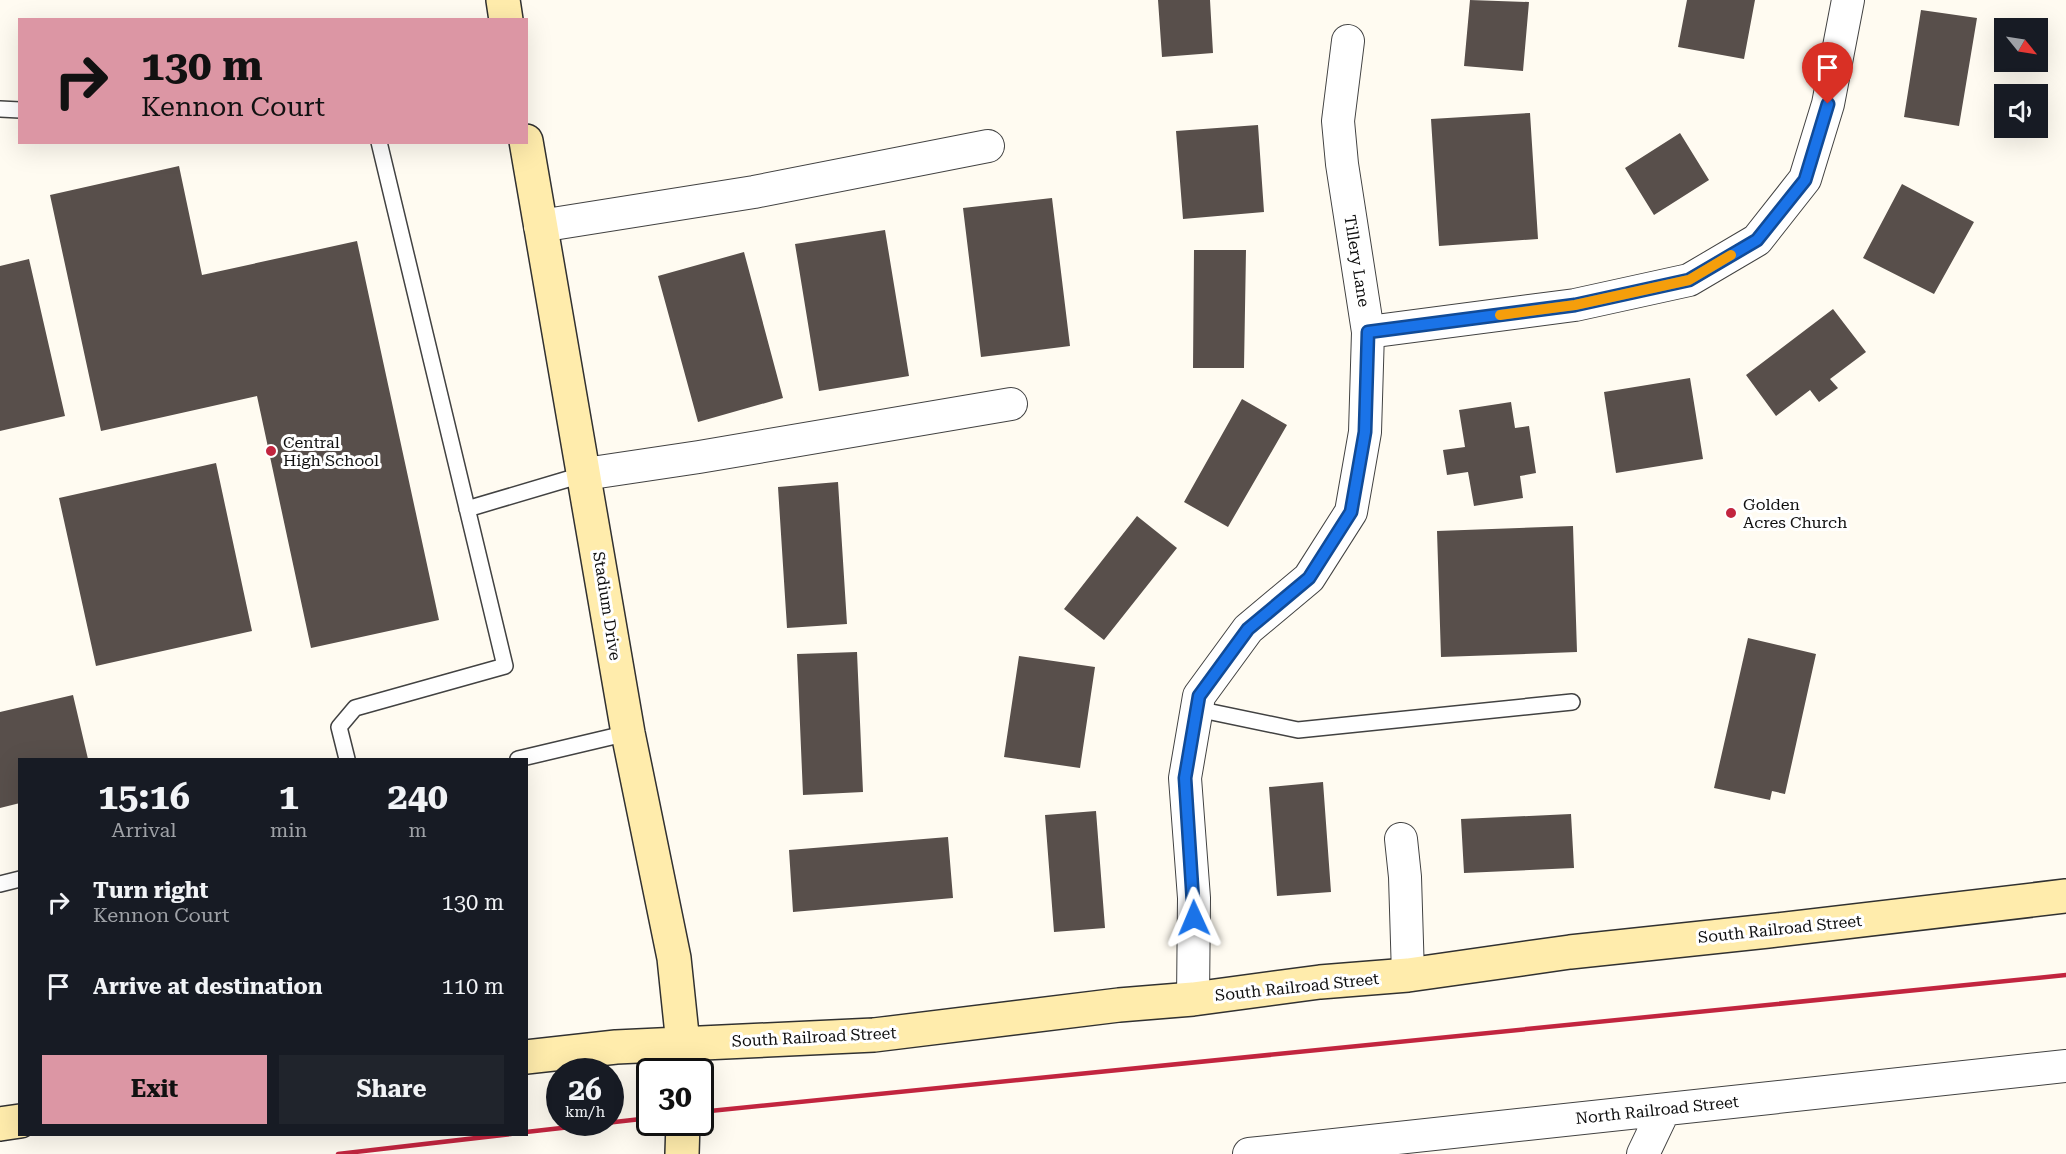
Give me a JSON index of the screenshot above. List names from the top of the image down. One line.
{"streets":{"street":["Tillery Lane","Stadium Drive","South Railroad Street","North Railroad Street"]},"crossings":[["Tillery Lane","South Railroad Street"],["Stadium Drive","South Railroad Street"]],"places":["Central High School","Golden Acres Church"],"north":"bottom right","page":{"turn":["130 m","Kennon Court"],"eta":["15:16","Arrival","1","min","240","m"],"list":[{"name":"Turn right","note":"Kennon Court","value":"130 m"},{"name":"Arrive at destination","value":"110 m"}],"buttons":["Exit","Share"],"speed":"26 km/h","limit":"30"}}
